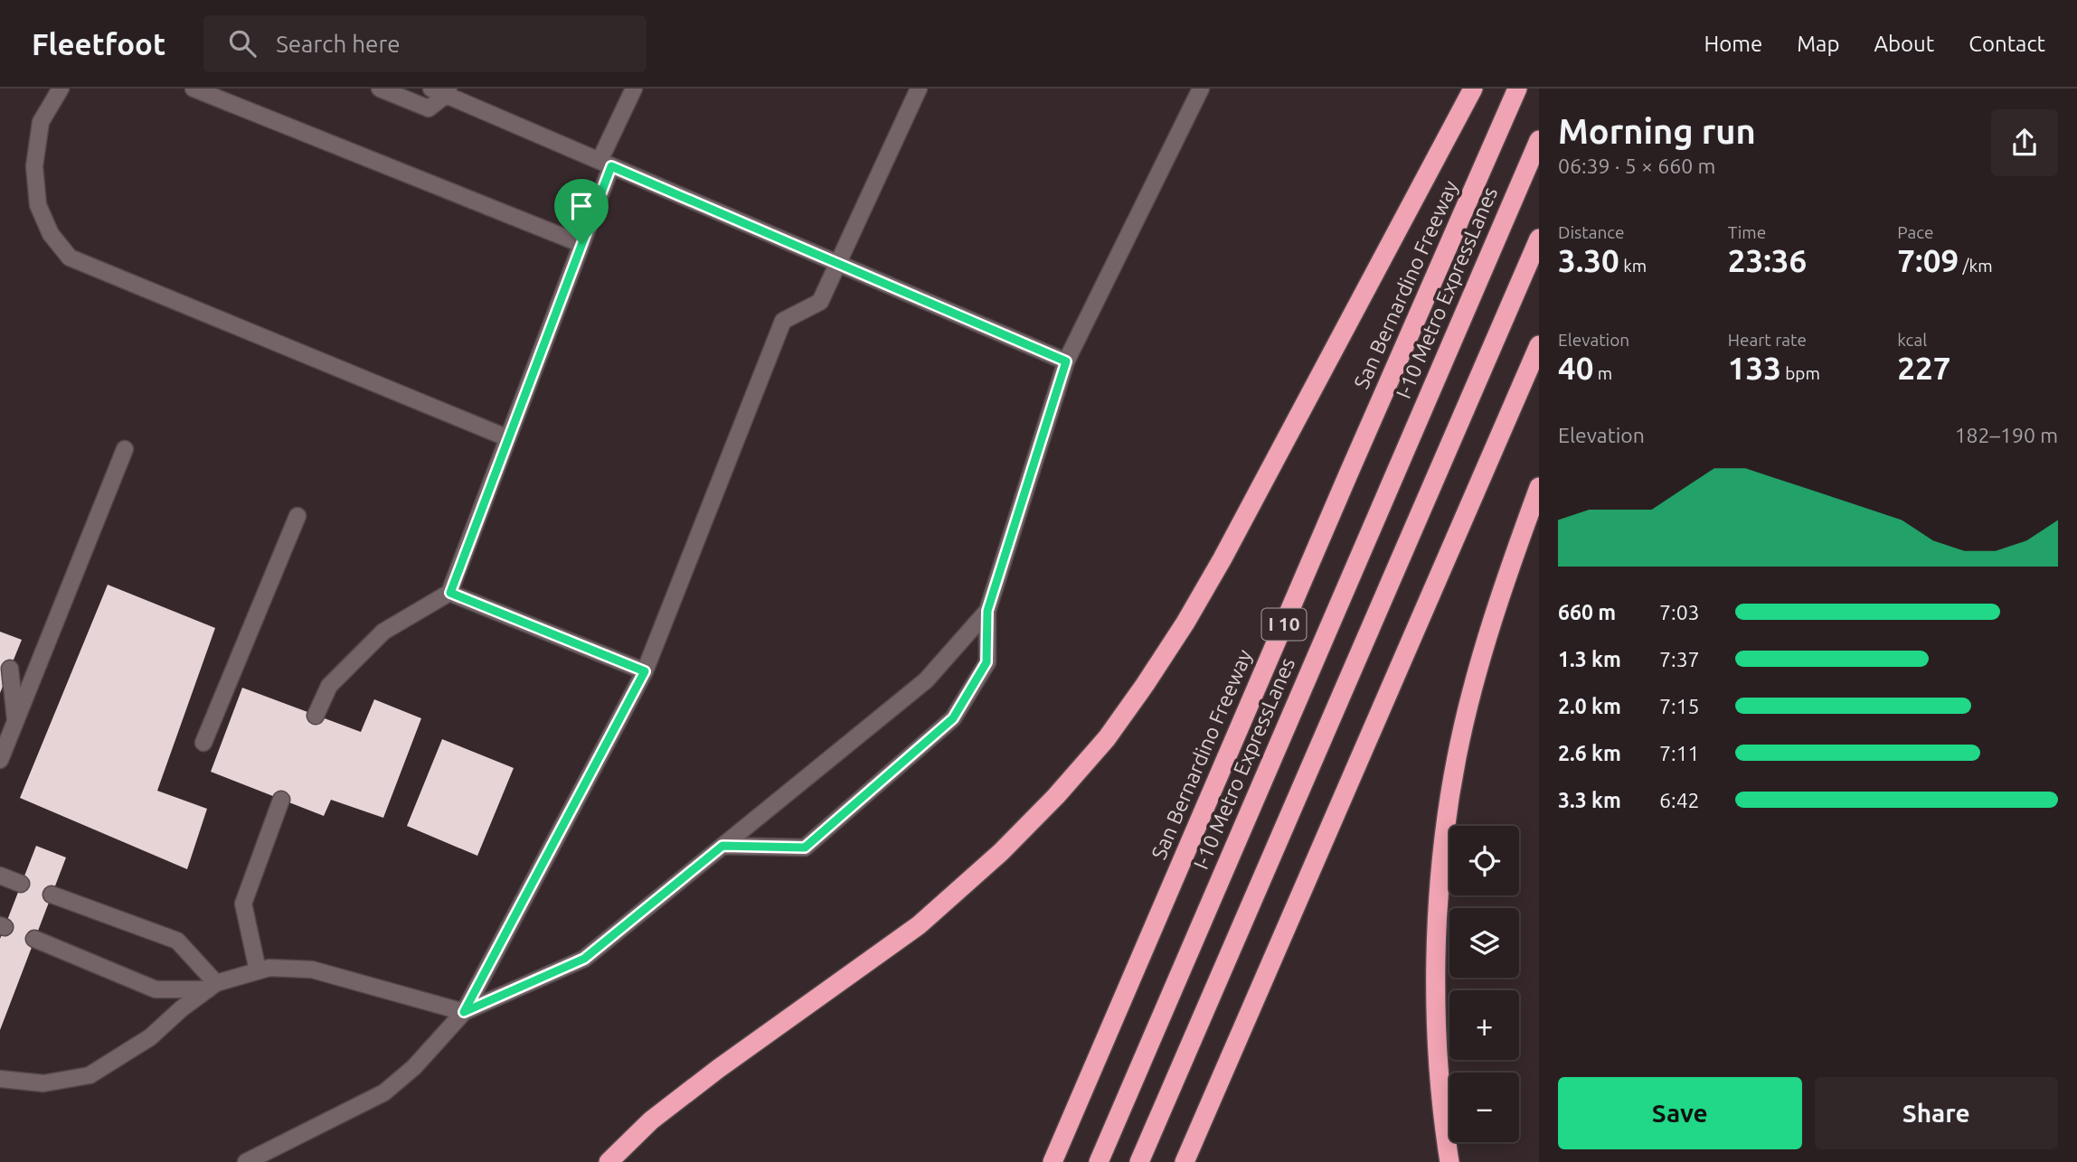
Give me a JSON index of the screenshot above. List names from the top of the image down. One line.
{"streets":{"highway":["San Bernardino Freeway","I-10 Metro ExpressLanes","I 10"]},"page":{"header":"Fleetfoot","search":"Search here","nav":["Home","Map","About","Contact"],"heading":["Morning run","06:39 · 5 × 660 m"],"stats":[["Distance","3.30 km"],["Time","23:36"],["Pace","7:09 /km"],["Elevation","40 m"],["Heart rate","133 bpm"],["kcal","227"]],"chart":["Elevation","182–190 m"],"list":[{"name":"660 m","note":"7:03"},{"name":"1.3 km","note":"7:37"},{"name":"2.0 km","note":"7:15"},{"name":"2.6 km","note":"7:11"},{"name":"3.3 km","note":"6:42"}],"map_buttons":["+","−"],"buttons":["Save","Share"]}}
